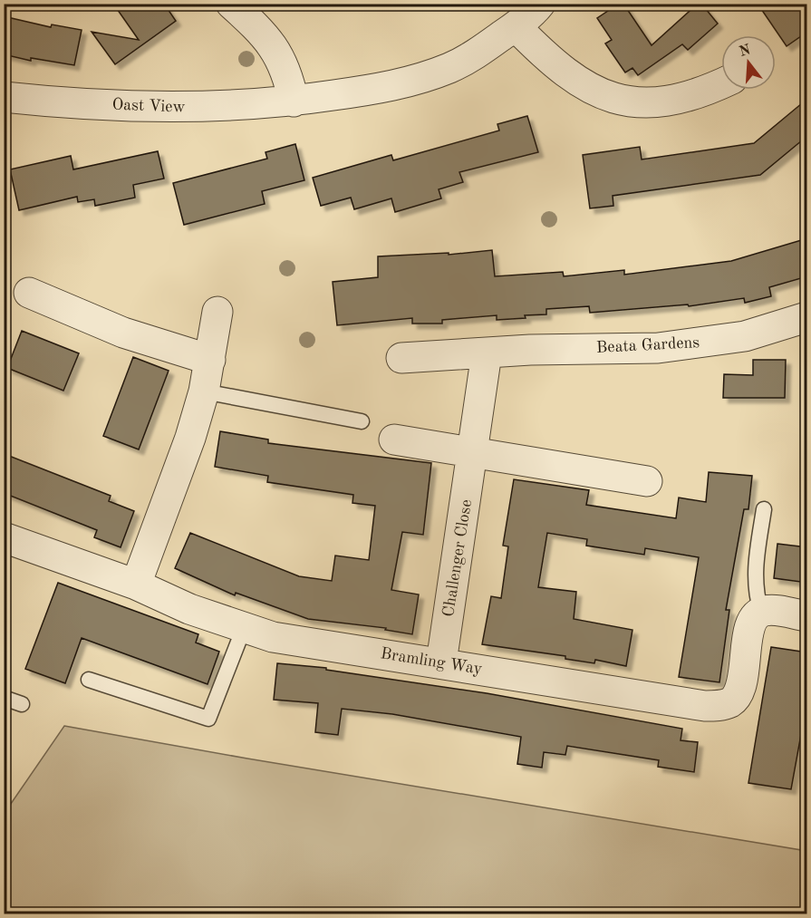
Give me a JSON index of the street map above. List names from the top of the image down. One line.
{"streets":{"street":["Oast View","Beata Gardens","Challenger Close","Bramling Way"]},"crossings":[["Challenger Close","Bramling Way"]],"north":"top"}
